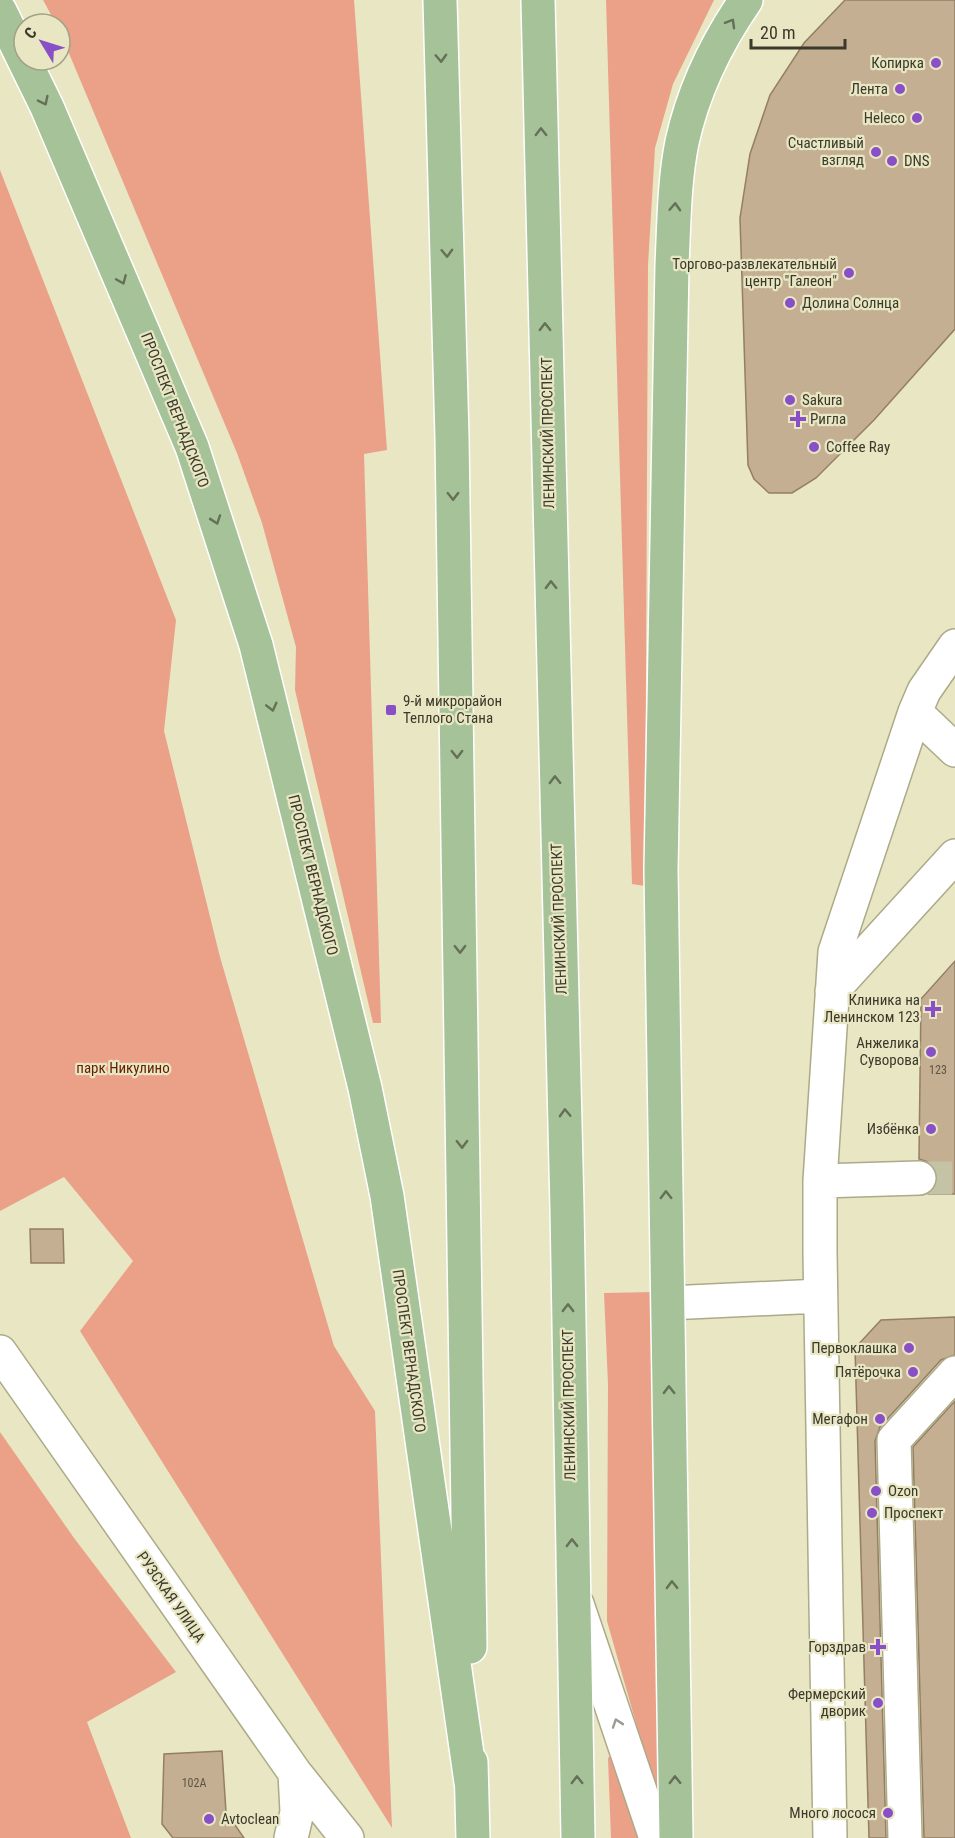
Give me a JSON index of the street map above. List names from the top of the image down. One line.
{"streets":{"main road":["ПРОСПЕКТ ВЕРНАДСКОГО","ЛЕНИНСКИЙ ПРОСПЕКТ"],"street":["РУЗСКАЯ УЛИЦА"]},"parks":["парк Никулино"],"places":{"other":["Копирка","Лента","Heleco","Счастливый взгляд","DNS","Торгово-развлекательный центр \"Галеон\"","Долина Солнца","Sakura","Coffee Ray","Анжелика Суворова","Избёнка","Первоклашка","Пятёрочка","Мегафон","Ozon","Проспект","Фермерский дворик","Много лосося","Avtoclean"],"health":["Ригла","Клиника на Ленинском 123","Горздрав"],"transit":["9-й микрорайон Теплого Стана"]},"house_numbers":["123","102А"],"scale_bar":"20 m","north":"top left"}
